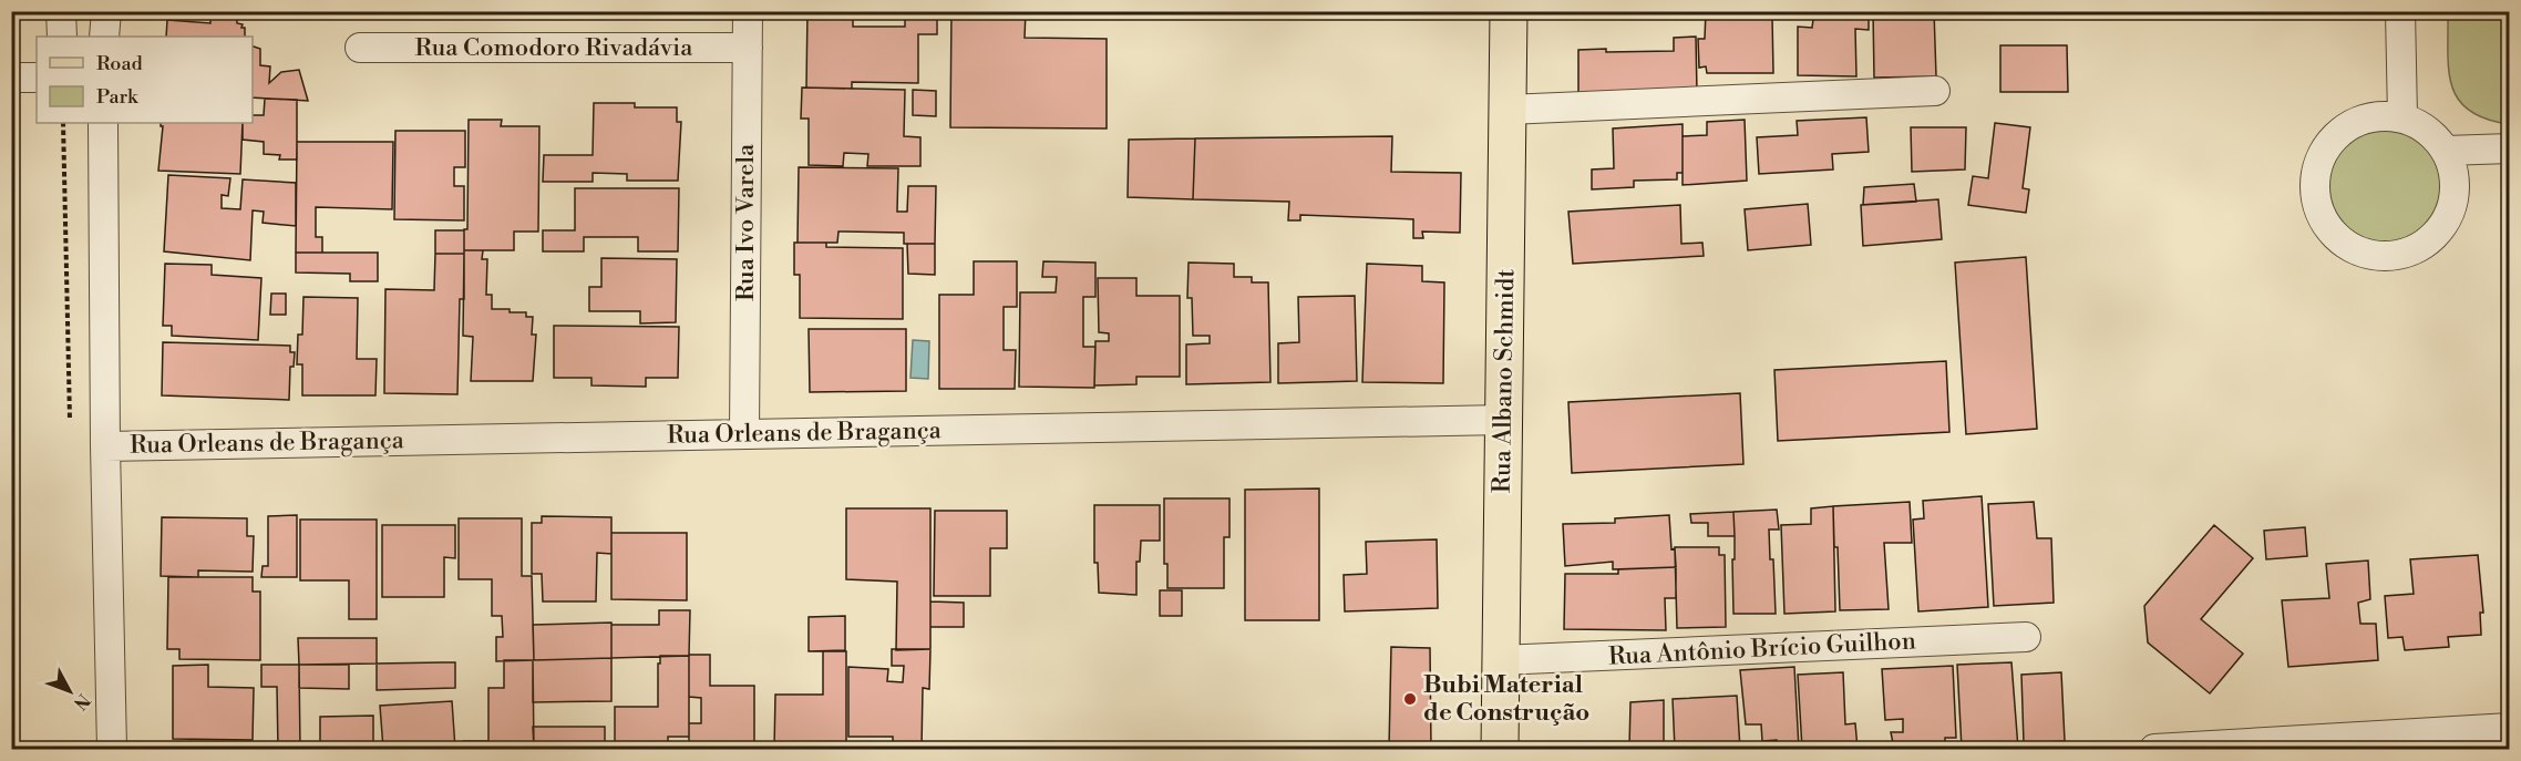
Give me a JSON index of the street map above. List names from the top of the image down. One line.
{"streets":{"main road":["Rua Albano Schmidt"],"street":["Rua Comodoro Rivadávia","Rua Ivo Varela","Rua Orleans de Bragança","Rua Antônio Brício Guilhon"]},"crossings":[["Rua Comodoro Rivadávia","Rua Ivo Varela"],["Rua Ivo Varela","Rua Orleans de Bragança"],["Rua Albano Schmidt","Rua Orleans de Bragança"],["Rua Albano Schmidt","Rua Antônio Brício Guilhon"]],"places":["Bubi Material de Construção"],"legend":["Road","Park"],"north":"bottom right"}
